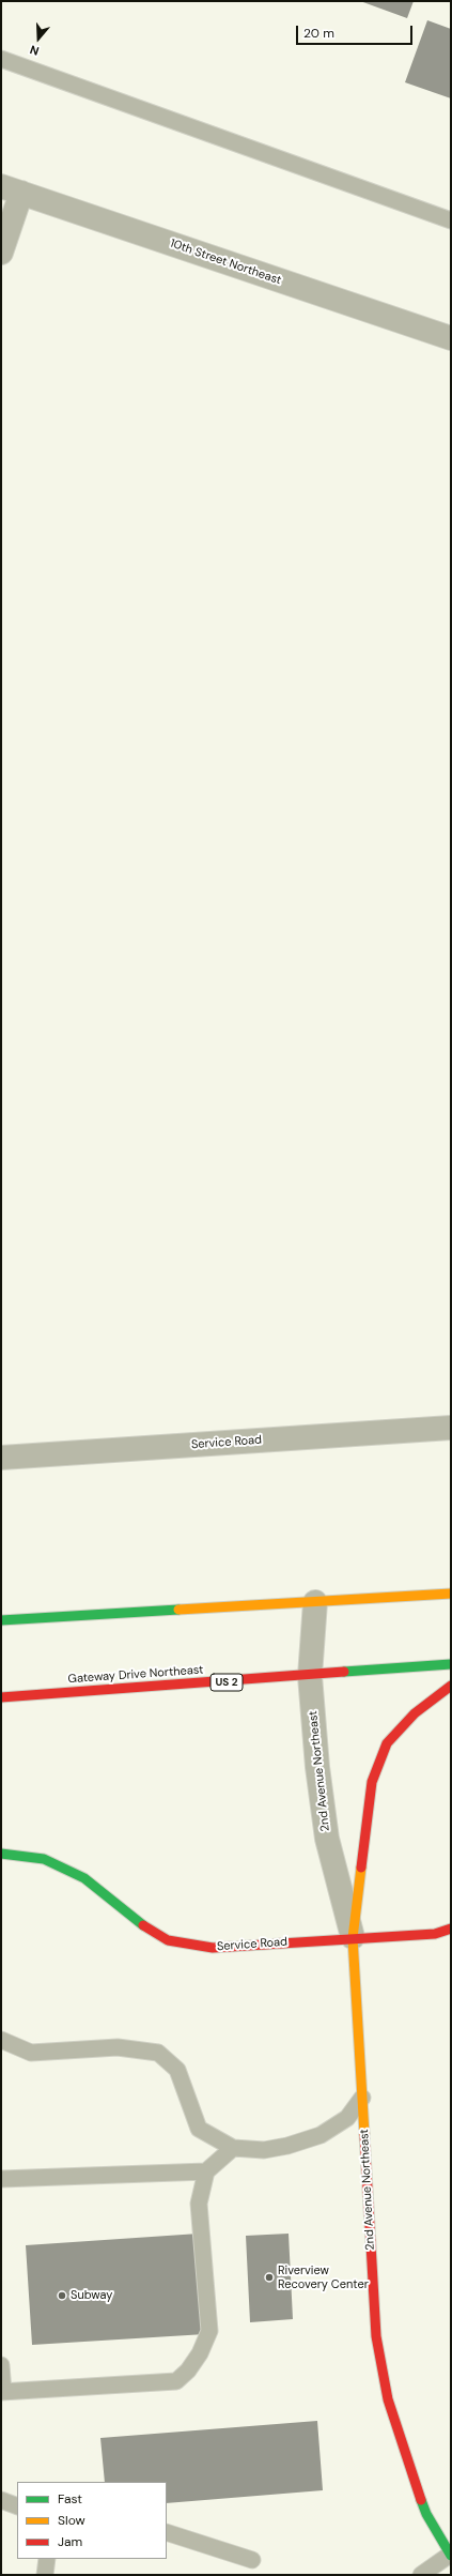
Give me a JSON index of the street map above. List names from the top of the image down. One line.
{"streets":{"main road":["Service Road","Gateway Drive Northeast","US 2","2nd Avenue Northeast"],"street":["10th Street Northeast"]},"crossings":[["Service Road","2nd Avenue Northeast"],["Gateway Drive Northeast","2nd Avenue Northeast"]],"places":["Riverview Recovery Center","Subway"],"legend":["Fast","Slow","Jam"],"scale_bar":"20 m","north":"bottom"}
